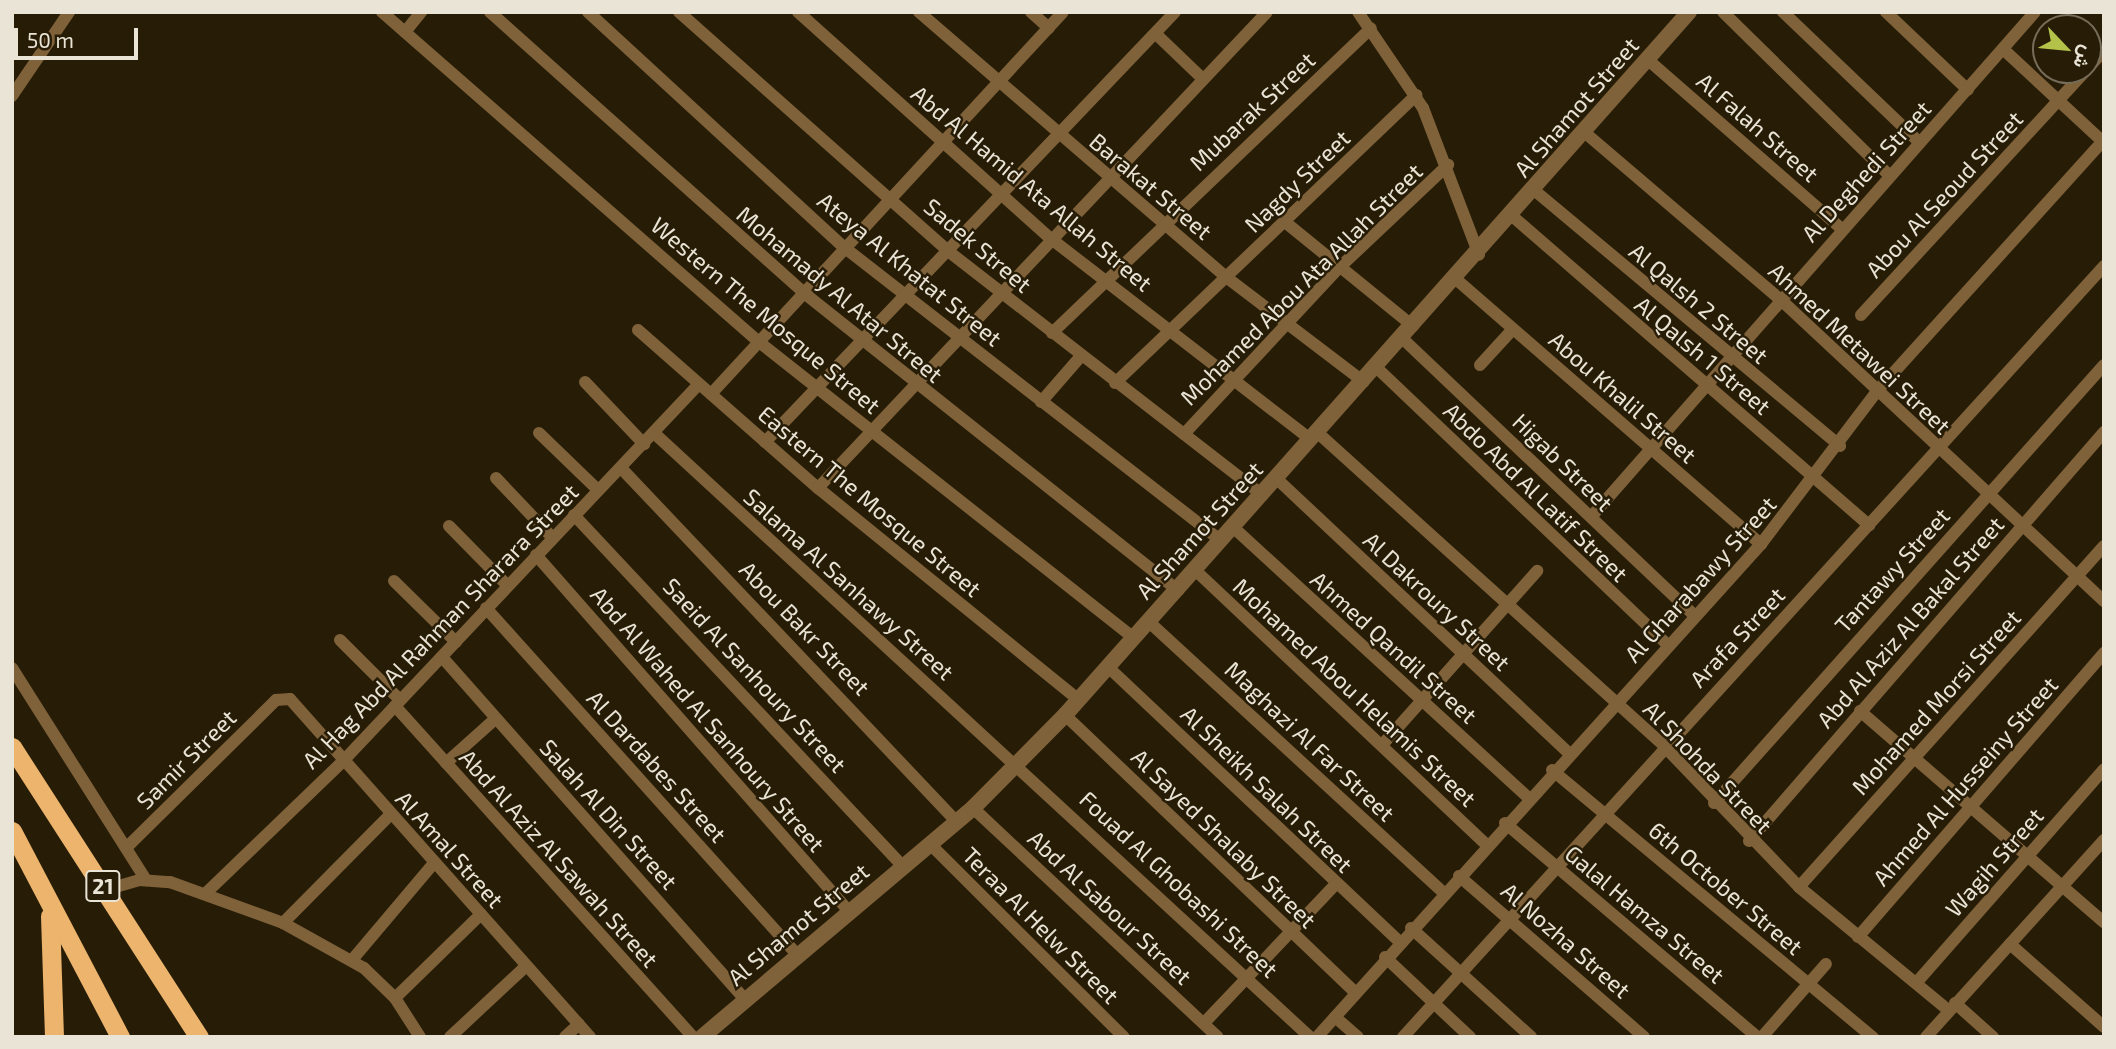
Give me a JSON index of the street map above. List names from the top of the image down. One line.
{"streets":{"highway":["21"],"street":["Al Shamot Street","Mubarak Street","Al Falah Street","Al Deghedi Street","Nagdy Street","Barakat Street","Abd Al Hamid Ata Allah Street","Abou Al Seoud Street","Sadek Street","Ateya Al Khatat Street","Mohamed Abou Ata Allah Street","Mohamady Al Atar Street","Al Qalsh 2 Street","Western The Mosque Street","Ahmed Metawei Street","Al Qalsh 1 Street","Abou Khalil Street","Higab Street","Abdo Abd Al Latif Street","Eastern The Mosque Street","Tantawy Street","Al Gharabawy Street","Salama Al Sanhawy Street","Al Dakroury Street","Abd Al Aziz Al Bakal Street","Al Hag Abd Al Rahman Sharara Street","Abou Bakr Street","Arafa Street","Ahmed Qandil Street","Saeid Al Sanhoury Street","Mohamed Abou Helamis Street","Mohamed Morsi Street","Abd Al Wahed Al Sanhoury Street","Maghazi Al Far Street","Samir Street","Al Dardabes Street","Al Shohda Street","Ahmed Al Husseiny Street","Al Sheikh Salah Street","Salah Al Din Street","Al Sayed Shalaby Street","Al Amal Street","Abd Al Aziz Al Sawah Street","Wagih Street","Fouad Al Ghobashi Street","6th October Street","Abd Al Sabour Street","Galal Hamza Street","Teraa Al Helw Street","Al Nozha Street"]},"crossings":[["Al Shamot Street","Al Falah Street"],["Al Shamot Street","Barakat Street"],["Al Shamot Street","Abd Al Hamid Ata Allah Street"],["Al Shamot Street","Sadek Street"],["Al Shamot Street","Ateya Al Khatat Street"],["Al Shamot Street","Mohamady Al Atar Street"],["Al Shamot Street","Al Qalsh 2 Street"],["Al Shamot Street","Western The Mosque Street"],["Al Shamot Street","Ahmed Metawei Street"],["Al Shamot Street","Al Qalsh 1 Street"],["Al Shamot Street","Abou Khalil Street"],["Al Shamot Street","Higab Street"],["Al Shamot Street","Abdo Abd Al Latif Street"],["Al Shamot Street","Eastern The Mosque Street"],["Al Shamot Street","Salama Al Sanhawy Street"],["Al Shamot Street","Al Dakroury Street"],["Al Shamot Street","Abou Bakr Street"],["Al Shamot Street","Ahmed Qandil Street"],["Al Shamot Street","Saeid Al Sanhoury Street"],["Al Shamot Street","Mohamed Abou Helamis Street"],["Al Shamot Street","Abd Al Wahed Al Sanhoury Street"],["Al Shamot Street","Maghazi Al Far Street"],["Al Shamot Street","Al Dardabes Street"],["Al Shamot Street","Al Shohda Street"],["Al Shamot Street","Al Sheikh Salah Street"],["Al Shamot Street","Salah Al Din Street"],["Al Shamot Street","Al Sayed Shalaby Street"],["Al Shamot Street","Fouad Al Ghobashi Street"],["Al Shamot Street","Abd Al Sabour Street"],["Al Shamot Street","Teraa Al Helw Street"],["Mubarak Street","Barakat Street"],["Mubarak Street","Abd Al Hamid Ata Allah Street"],["Mubarak Street","Sadek Street"],["Al Falah Street","Al Deghedi Street"],["Al Deghedi Street","Al Qalsh 2 Street"],["Al Deghedi Street","Ahmed Metawei Street"],["Al Deghedi Street","Al Qalsh 1 Street"],["Al Deghedi Street","Abou Khalil Street"],["Al Deghedi Street","Higab Street"],["Nagdy Street","Barakat Street"],["Nagdy Street","Abd Al Hamid Ata Allah Street"],["Nagdy Street","Sadek Street"],["Nagdy Street","Higab Street"],["Barakat Street","Mohamed Abou Ata Allah Street"],["Abd Al Hamid Ata Allah Street","Mohamed Abou Ata Allah Street"],["Abd Al Hamid Ata Allah Street","Al Shohda Street"],["Sadek Street","Mohamed Abou Ata Allah Street"],["Mohamed Abou Ata Allah Street","Higab Street"],["Al Qalsh 2 Street","Al Gharabawy Street"],["Ahmed Metawei Street","Tantawy Street"],["Ahmed Metawei Street","Al Gharabawy Street"],["Ahmed Metawei Street","Abd Al Aziz Al Bakal Street"],["Ahmed Metawei Street","Arafa Street"],["Ahmed Metawei Street","Mohamed Morsi Street"],["Al Qalsh 1 Street","Al Gharabawy Street"],["Al Qalsh 1 Street","Arafa Street"],["Abou Khalil Street","Al Gharabawy Street"],["Higab Street","Al Gharabawy Street"],["Abdo Abd Al Latif Street","Al Gharabawy Street"],["Eastern The Mosque Street","Al Hag Abd Al Rahman Sharara Street"],["Tantawy Street","Al Shohda Street"],["Al Gharabawy Street","Al Dakroury Street"],["Al Gharabawy Street","Ahmed Qandil Street"],["Al Gharabawy Street","Mohamed Abou Helamis Street"],["Al Gharabawy Street","Maghazi Al Far Street"],["Al Gharabawy Street","Al Shohda Street"],["Al Gharabawy Street","Al Sheikh Salah Street"],["Al Gharabawy Street","Al Sayed Shalaby Street"],["Al Gharabawy Street","6th October Street"],["Al Gharabawy Street","Galal Hamza Street"],["Al Gharabawy Street","Al Nozha Street"],["Salama Al Sanhawy Street","Al Hag Abd Al Rahman Sharara Street"],["Salama Al Sanhawy Street","Fouad Al Ghobashi Street"],["Abd Al Aziz Al Bakal Street","Al Shohda Street"],["Al Hag Abd Al Rahman Sharara Street","Abou Bakr Street"],["Al Hag Abd Al Rahman Sharara Street","Saeid Al Sanhoury Street"],["Al Hag Abd Al Rahman Sharara Street","Abd Al Wahed Al Sanhoury Street"],["Al Hag Abd Al Rahman Sharara Street","Al Dardabes Street"],["Al Hag Abd Al Rahman Sharara Street","Salah Al Din Street"],["Al Hag Abd Al Rahman Sharara Street","Al Amal Street"],["Al Hag Abd Al Rahman Sharara Street","Abd Al Aziz Al Sawah Street"],["Arafa Street","Al Shohda Street"],["Arafa Street","6th October Street"],["Arafa Street","Galal Hamza Street"],["Arafa Street","Al Nozha Street"],["Mohamed Morsi Street","Al Shohda Street"],["Samir Street","Al Amal Street"],["Al Shohda Street","Ahmed Al Husseiny Street"],["Al Shohda Street","Wagih Street"]],"scale_bar":"50 m","north":"bottom right"}
